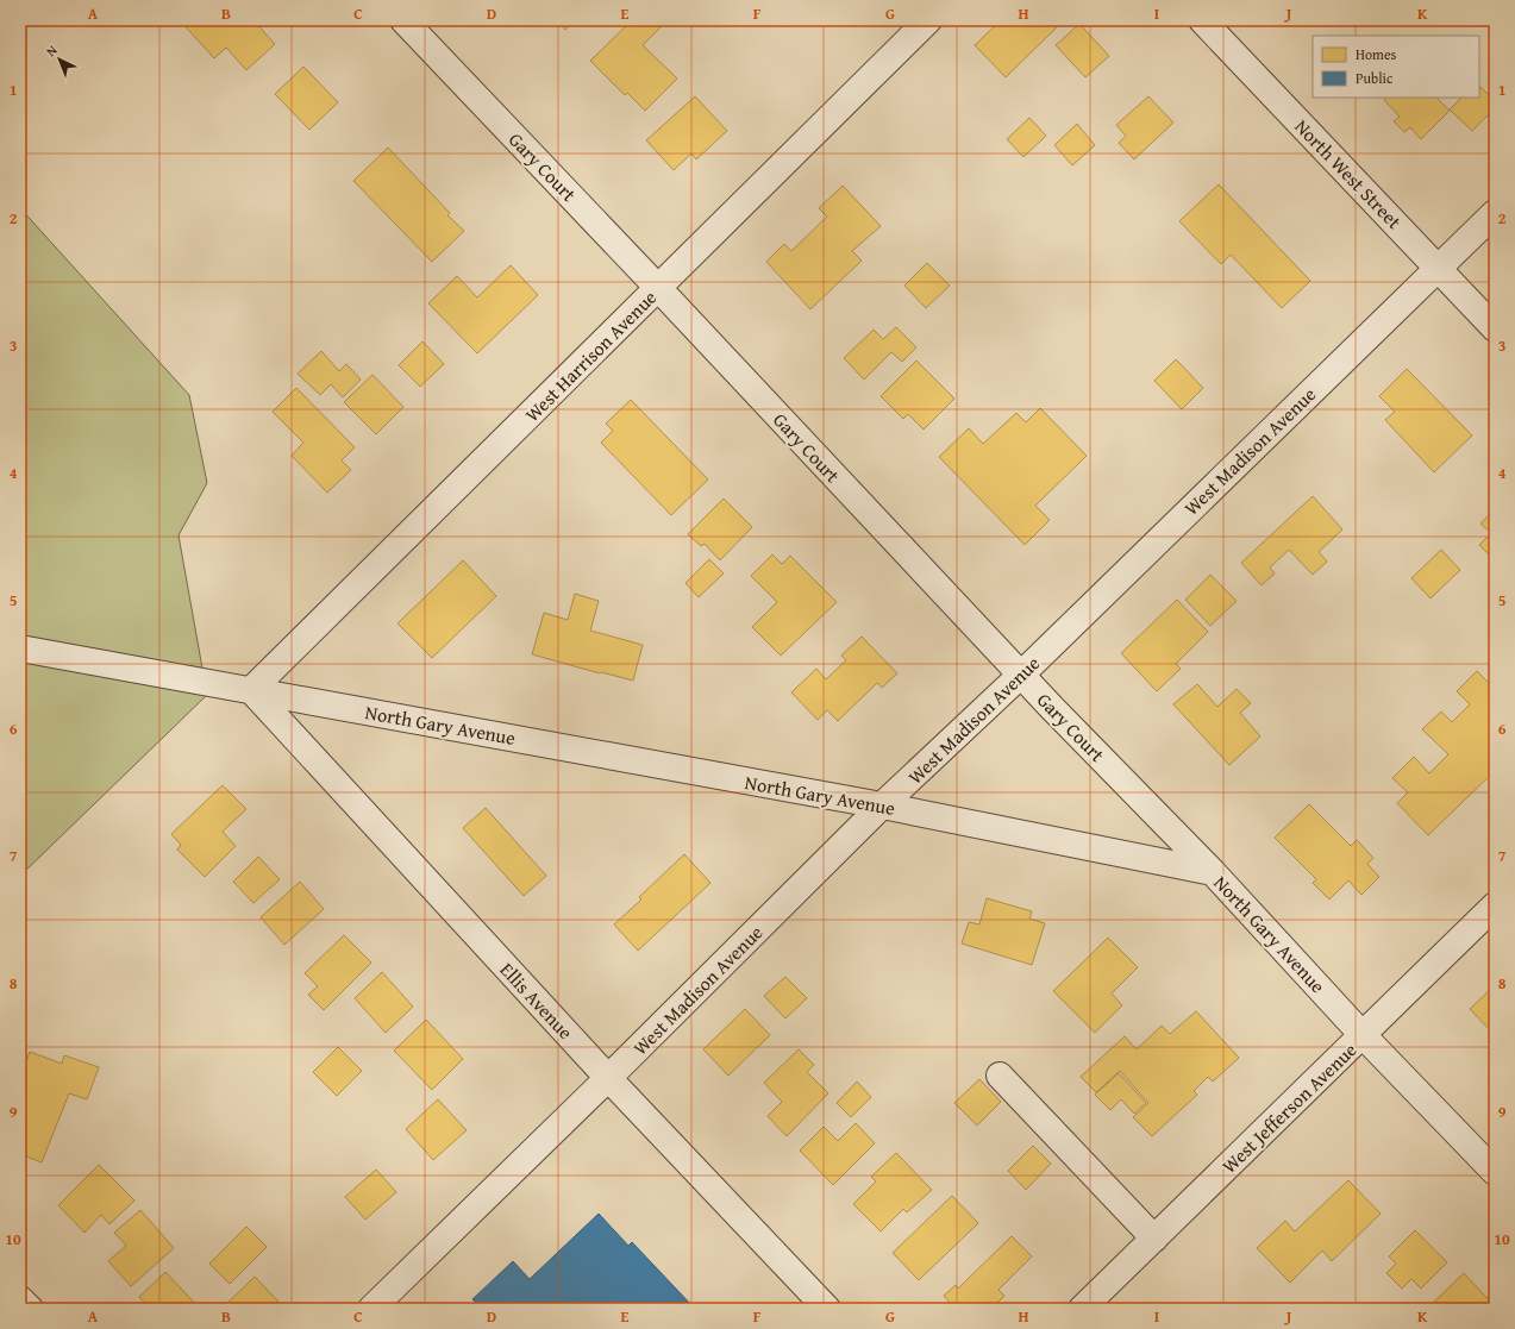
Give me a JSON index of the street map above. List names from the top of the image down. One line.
{"streets":{"street":["Gary Court","North West Street","West Harrison Avenue","West Madison Avenue","North Gary Avenue","Ellis Avenue","West Jefferson Avenue"]},"crossings":[["Gary Court","West Harrison Avenue"],["Gary Court","West Madison Avenue"],["Gary Court","North Gary Avenue"],["North West Street","West Madison Avenue"],["West Harrison Avenue","North Gary Avenue"],["West Harrison Avenue","Ellis Avenue"],["West Madison Avenue","North Gary Avenue"],["West Madison Avenue","Ellis Avenue"],["North Gary Avenue","Ellis Avenue"],["North Gary Avenue","West Jefferson Avenue"]],"legend":["Homes","Public"],"north":"top left","grid":{"columns":["A","B","C","D","E","F","G","H","I","J","K"],"rows":["1","2","3","4","5","6","7","8","9","10"]}}
